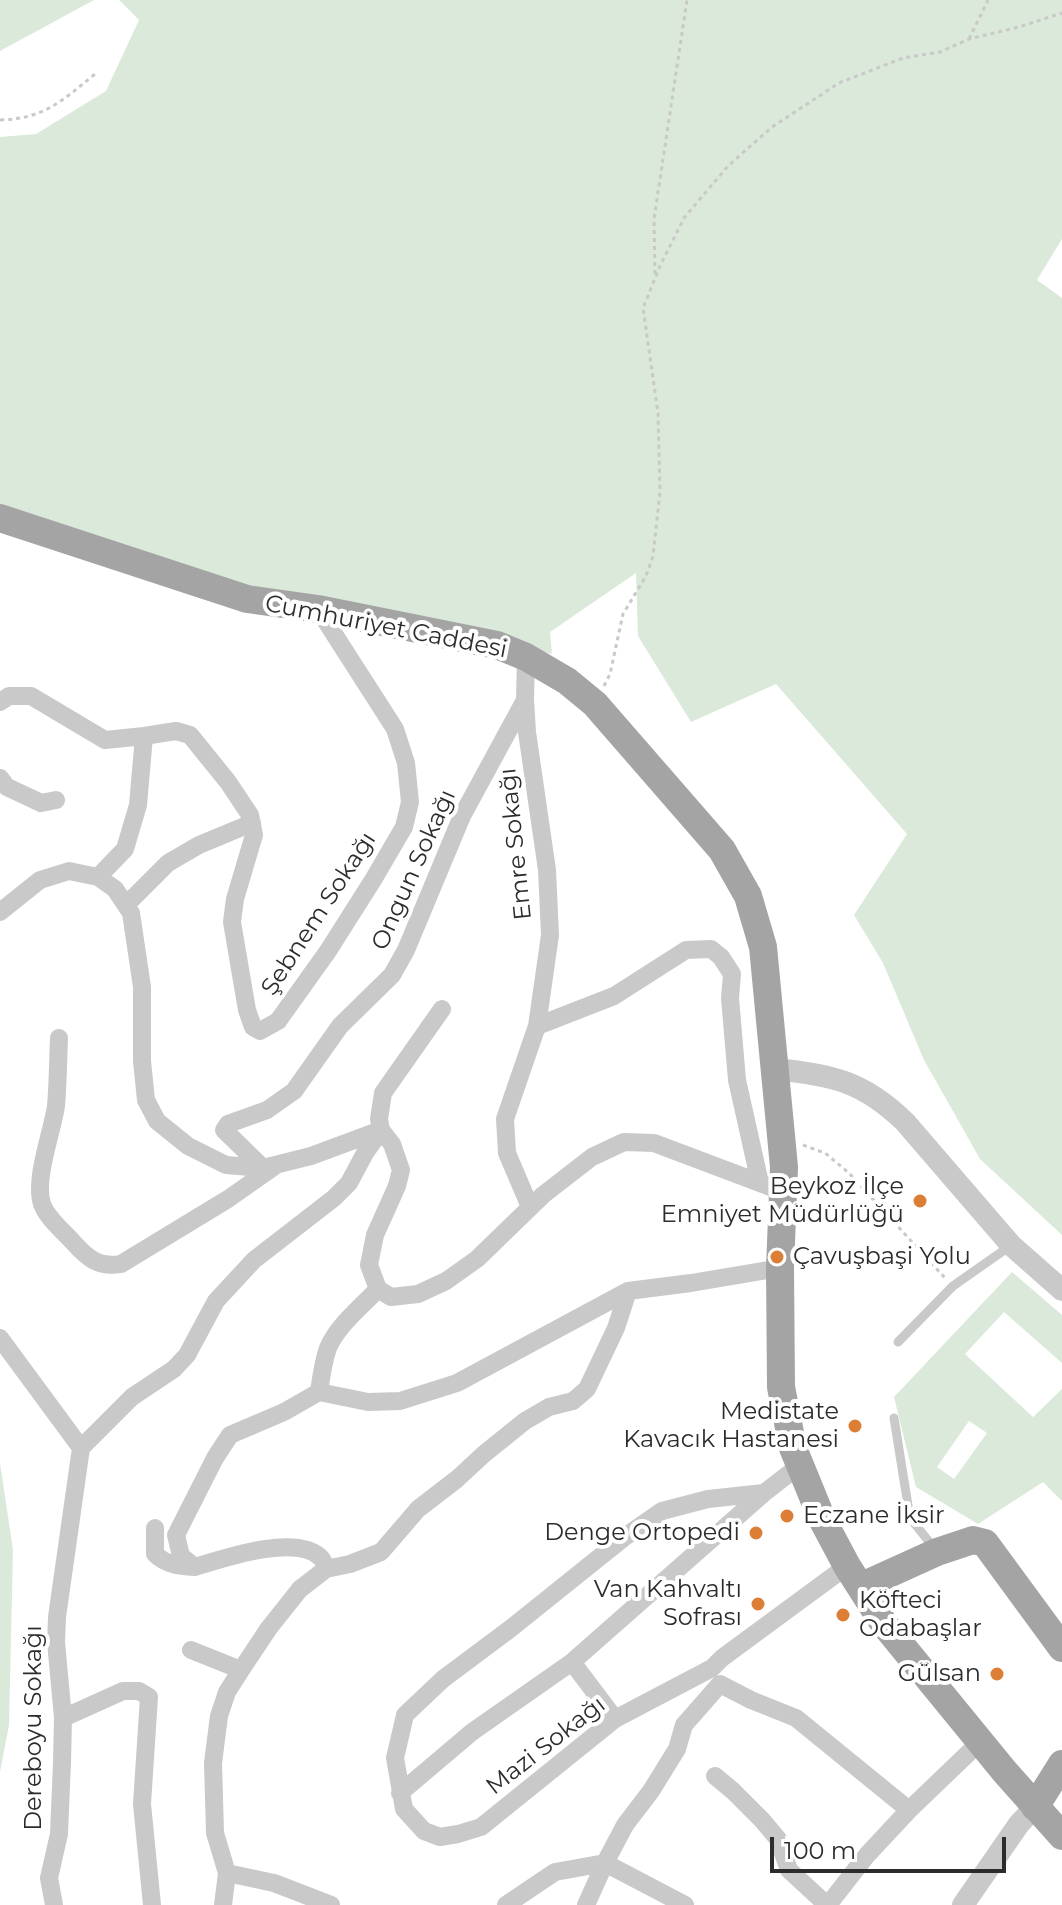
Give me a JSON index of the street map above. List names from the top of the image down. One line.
{"streets":{"main road":["Cumhuriyet Caddesi"],"street":["Emre Sokağı","Ongun Sokağı","Şebnem Sokağı","Dereboyu Sokağı","Mazi Sokağı"]},"crossings":[["Cumhuriyet Caddesi","Emre Sokağı"],["Cumhuriyet Caddesi","Şebnem Sokağı"],["Cumhuriyet Caddesi","Mazi Sokağı"],["Emre Sokağı","Ongun Sokağı"]],"places":["Beykoz İlçe Emniyet Müdürlüğü","Çavuşbaşi Yolu","Medistate Kavacık Hastanesi","Eczane İksir","Denge Ortopedi","Van Kahvaltı Sofrası","Köfteci Odabaşlar","Gülsan"],"scale_bar":"100 m"}
